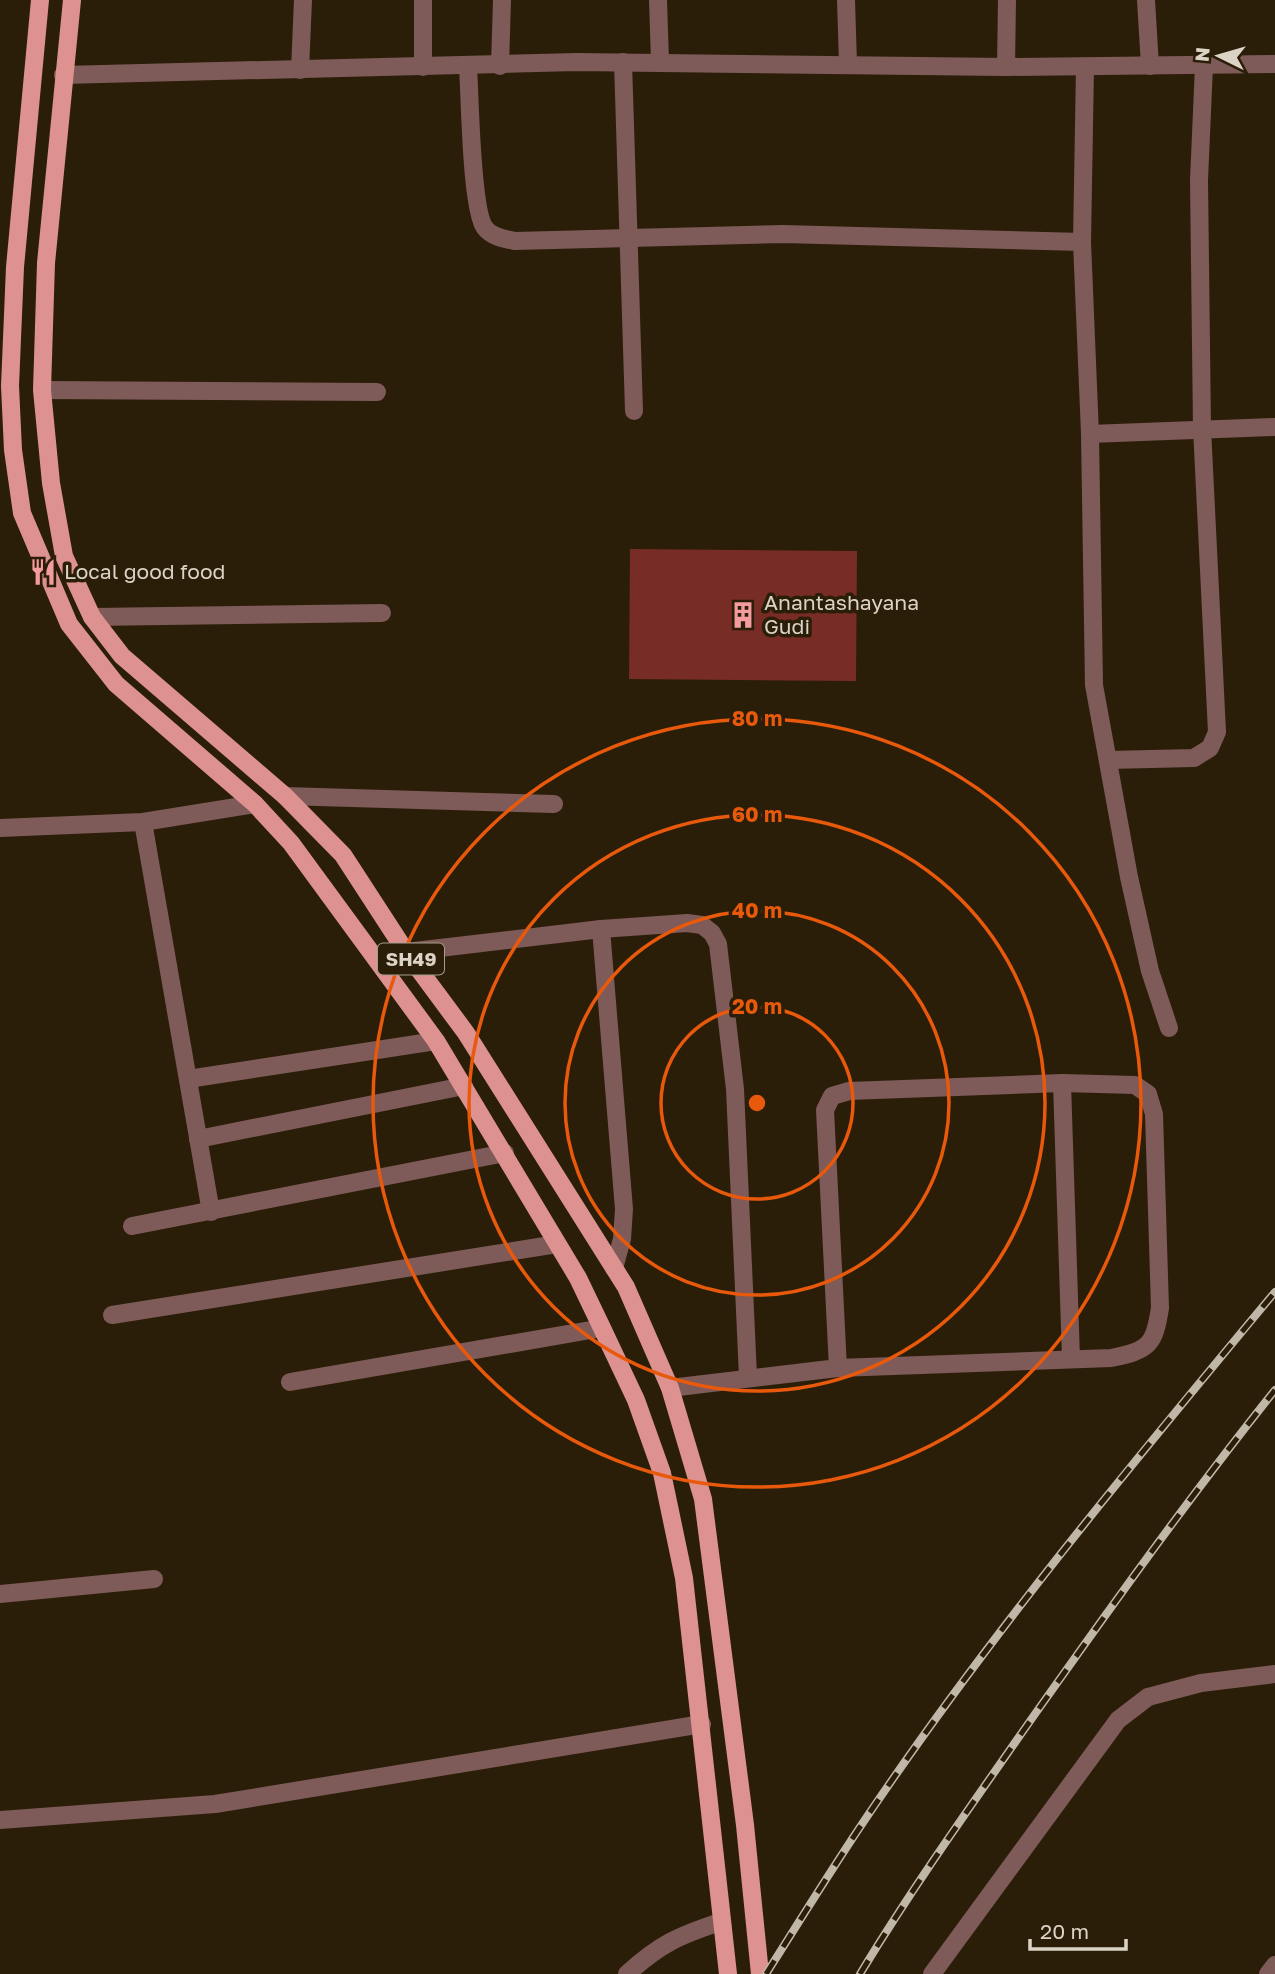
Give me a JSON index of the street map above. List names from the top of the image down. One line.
{"streets":{"main road":["SH49"]},"places":{"restaurant":["Local good food"],"building":["Anantashayana Gudi"]},"scale_bar":"20 m","north":"left","rings":["80 m","60 m","40 m","20 m"]}
